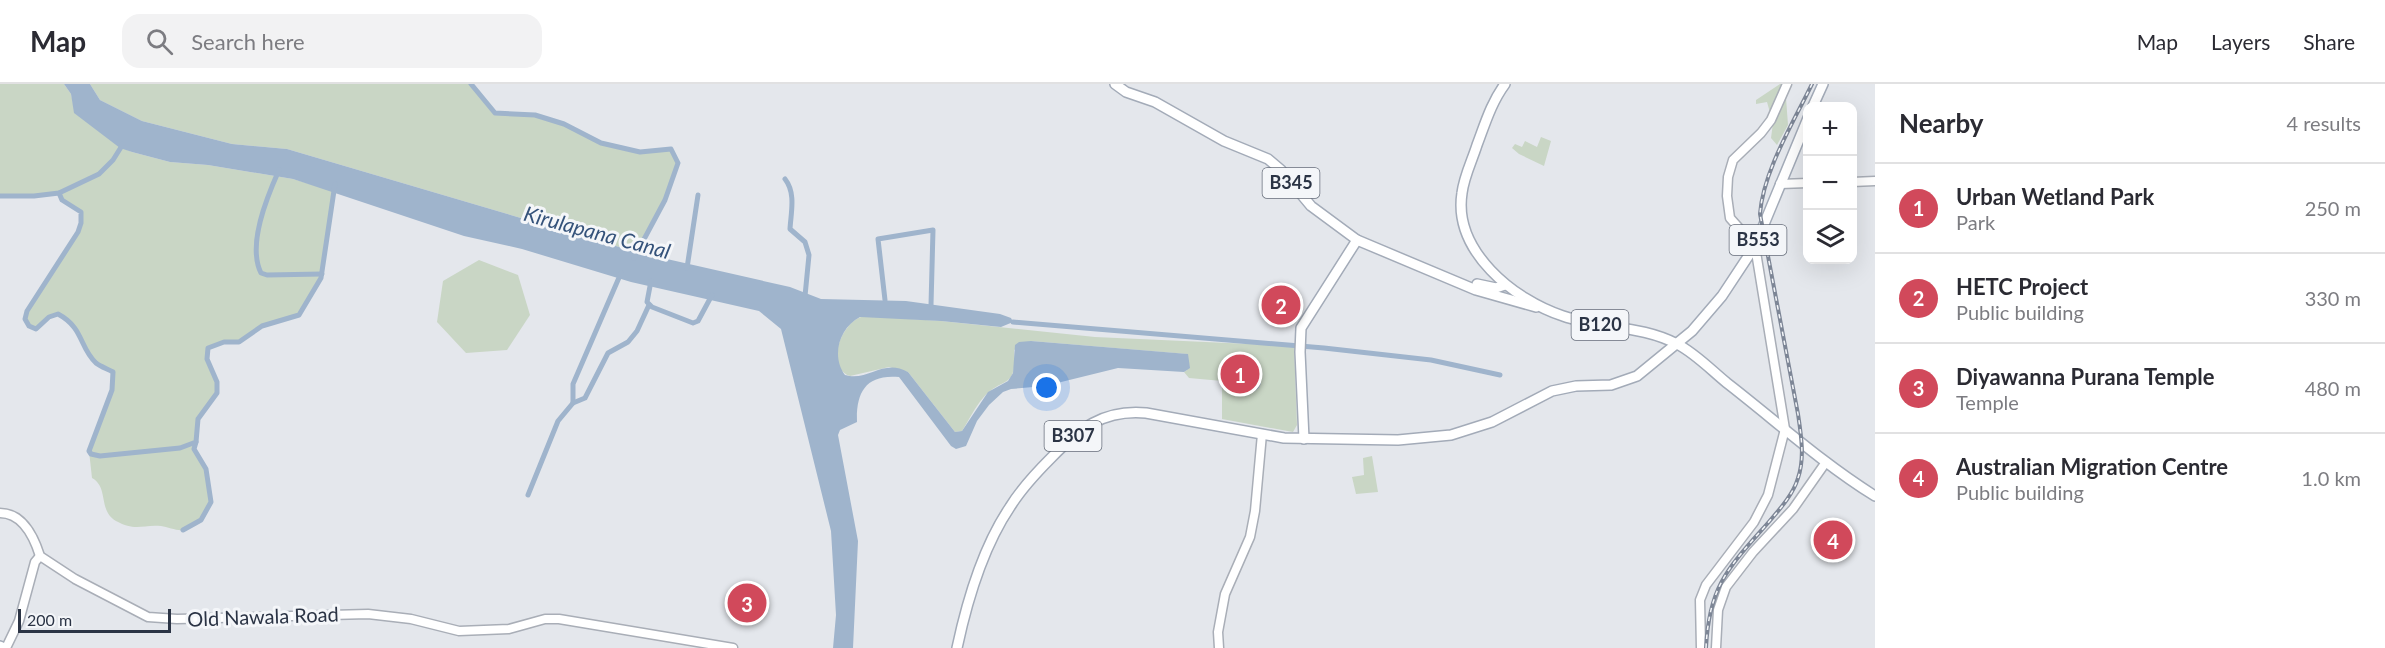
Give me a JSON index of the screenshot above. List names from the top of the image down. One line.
{"streets":{"main road":["B345","B553","B120","B307"],"street":["Old Nawala Road"]},"crossings":[["B345","B120"],["B553","B120"],["B553","B307"],["B120","B307"]],"water":["Kirulapana Canal"],"scale_bar":"200 m","page":{"header":"Map","search":"Search here","nav":["Map","Layers","Share"],"heading":["Nearby","4 results"],"map_buttons":["+","−"],"list":[{"mark":"1","name":"Urban Wetland Park","note":"Park","value":"250 m"},{"mark":"2","name":"HETC Project","note":"Public building","value":"330 m"},{"mark":"3","name":"Diyawanna Purana Temple","note":"Temple","value":"480 m"},{"mark":"4","name":"Australian Migration Centre","note":"Public building","value":"1.0 km"}],"pins":["2","1","4","3"],"scale":"200 m"}}
